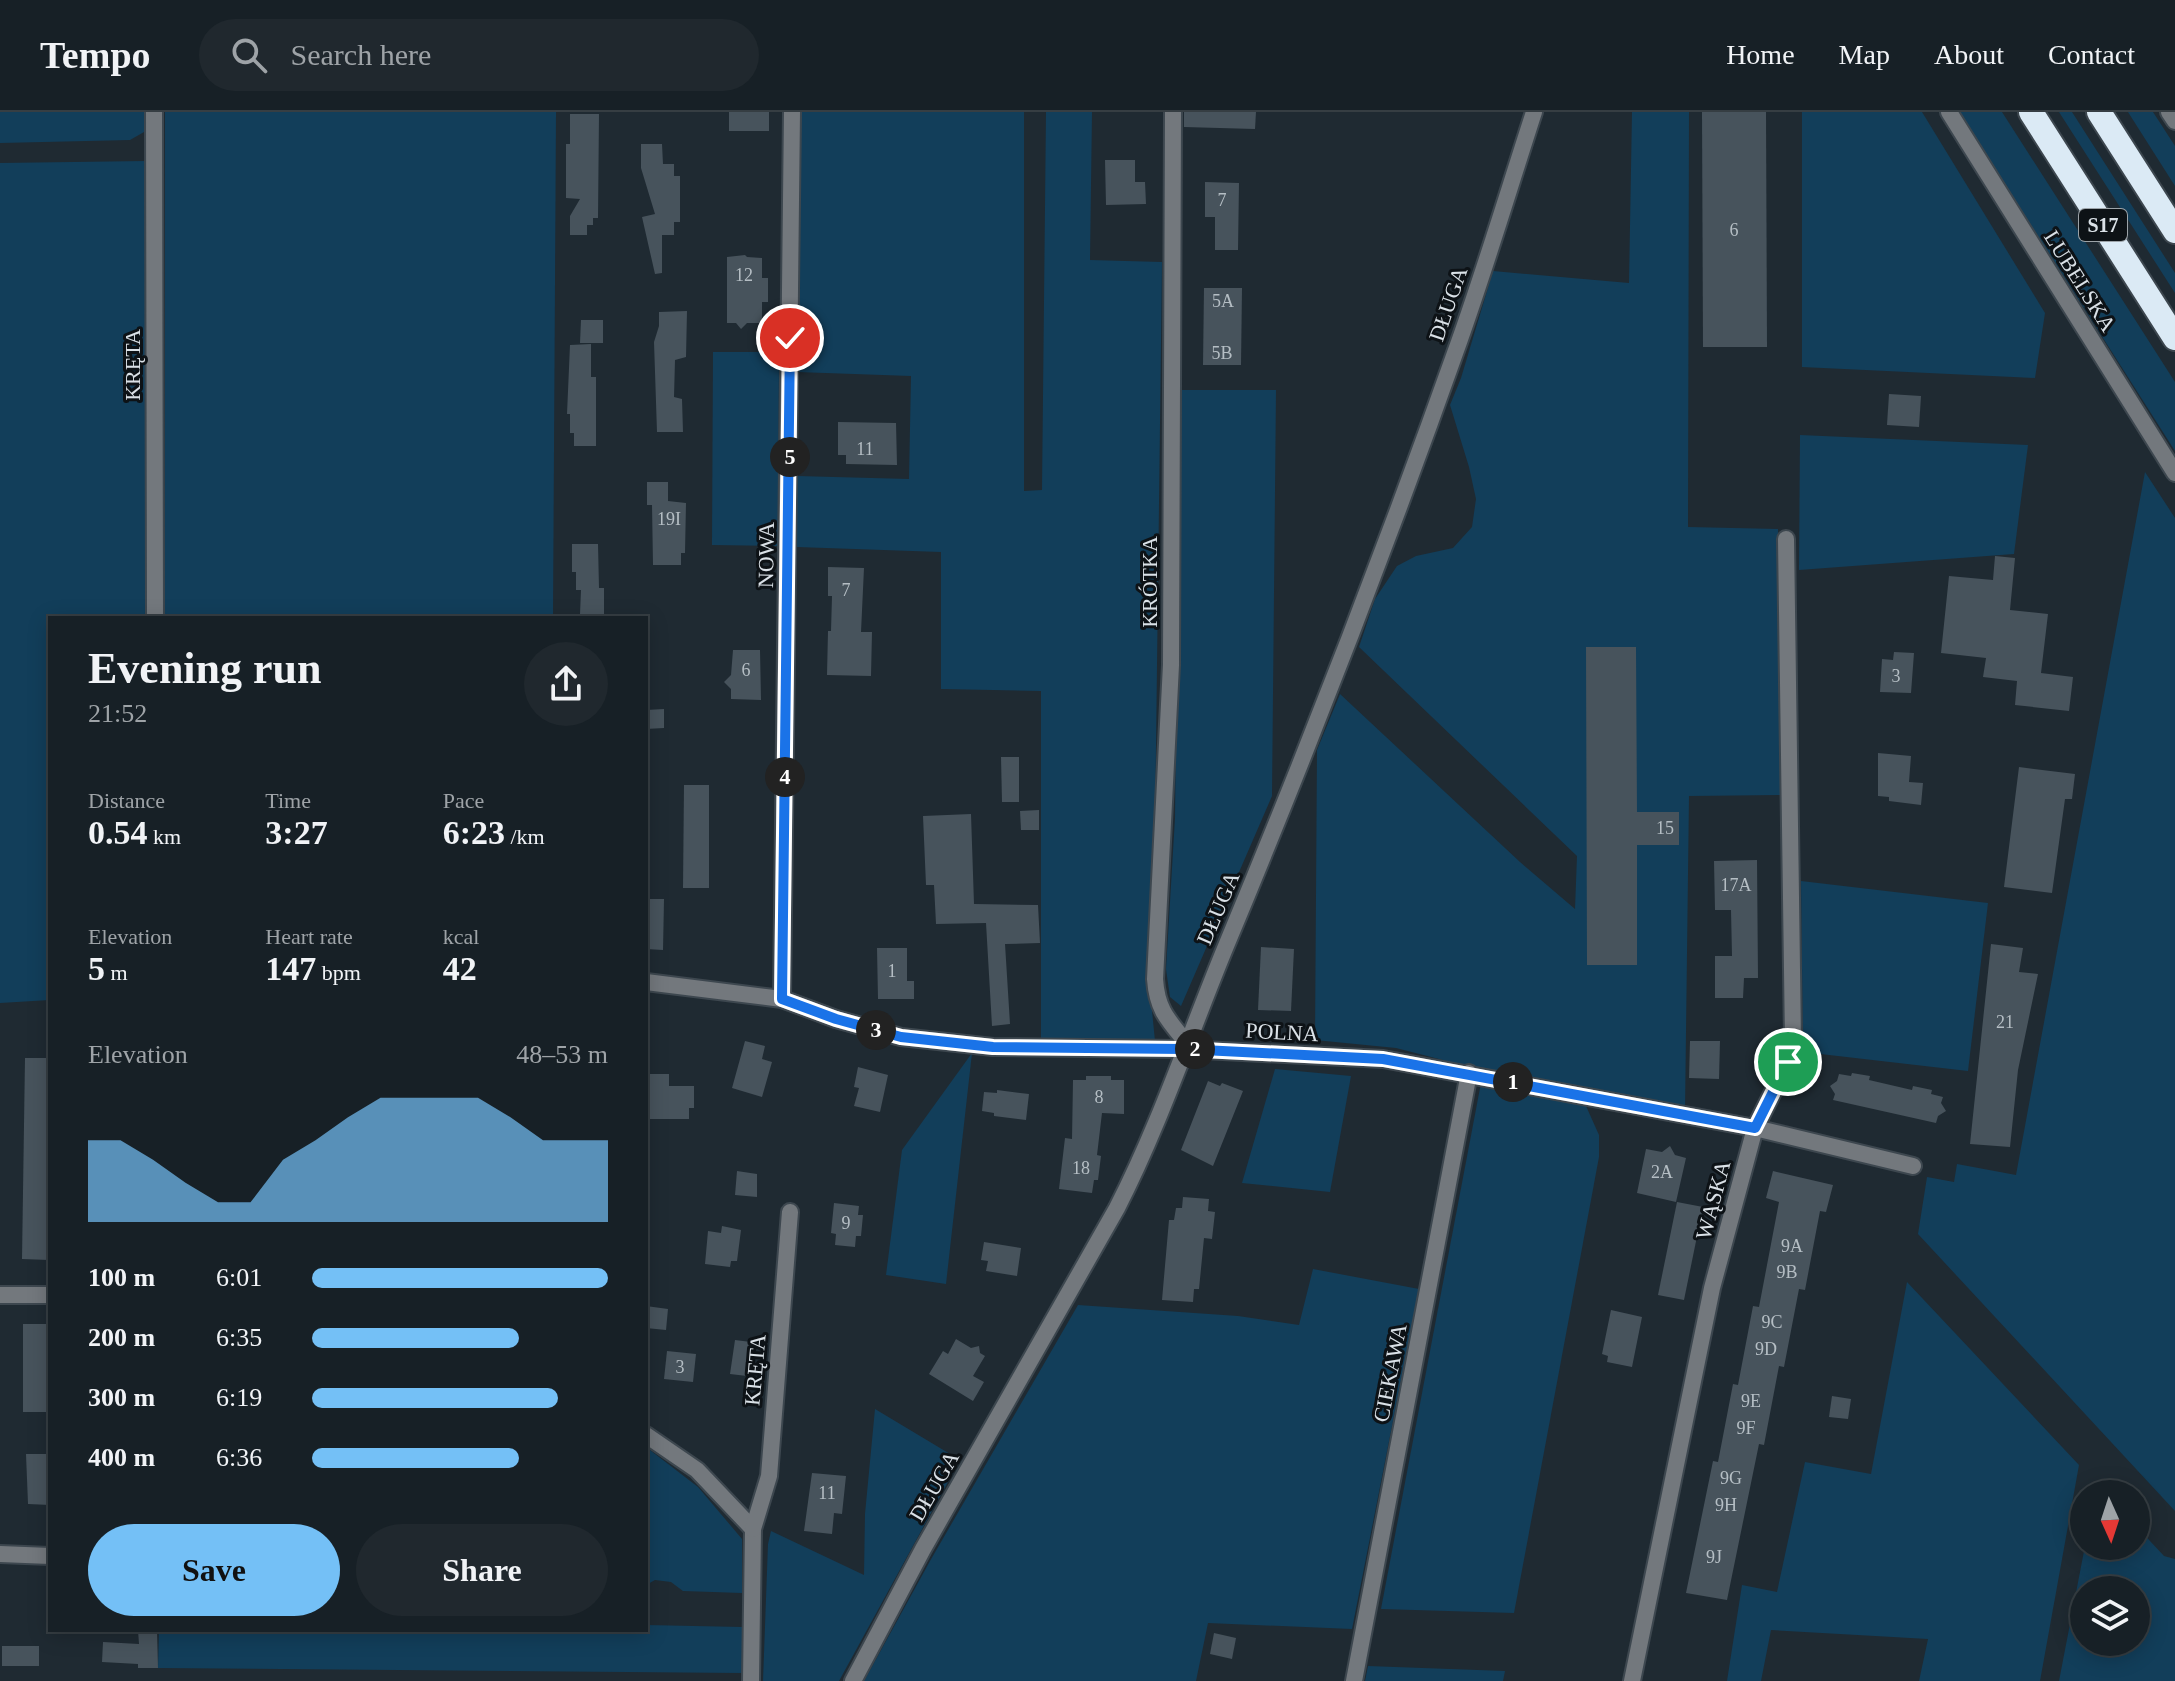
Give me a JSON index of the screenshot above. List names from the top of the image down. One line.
{"streets":{"highway":["S17"],"street":["LUBELSKA","DŁUGA","KRĘTA","NOWA","KRÓTKA","POLNA","WĄSKA","CIEKAWA"]},"crossings":[["DŁUGA","KRÓTKA"],["DŁUGA","POLNA"],["NOWA","POLNA"],["KRÓTKA","POLNA"],["POLNA","WĄSKA"],["POLNA","CIEKAWA"]],"house_numbers":["7","6","12","5A","5B","11","19I","7","6","3","15","17A","1","21","8","18","2A","9","9A","9B","9C","9D","3","9E","9F","9G","11","9H","9J"],"north":"bottom","page":{"header":"Tempo","search":"Search here","nav":["Home","Map","About","Contact"],"pins":["5","4","3","2","1"],"heading":["Evening run","21:52"],"stats":[["Distance","0.54 km"],["Time","3:27"],["Pace","6:23 /km"],["Elevation","5 m"],["Heart rate","147 bpm"],["kcal","42"]],"chart":["Elevation","48–53 m"],"list":[{"name":"100 m","note":"6:01"},{"name":"200 m","note":"6:35"},{"name":"300 m","note":"6:19"},{"name":"400 m","note":"6:36"}],"buttons":["Save","Share"]}}
